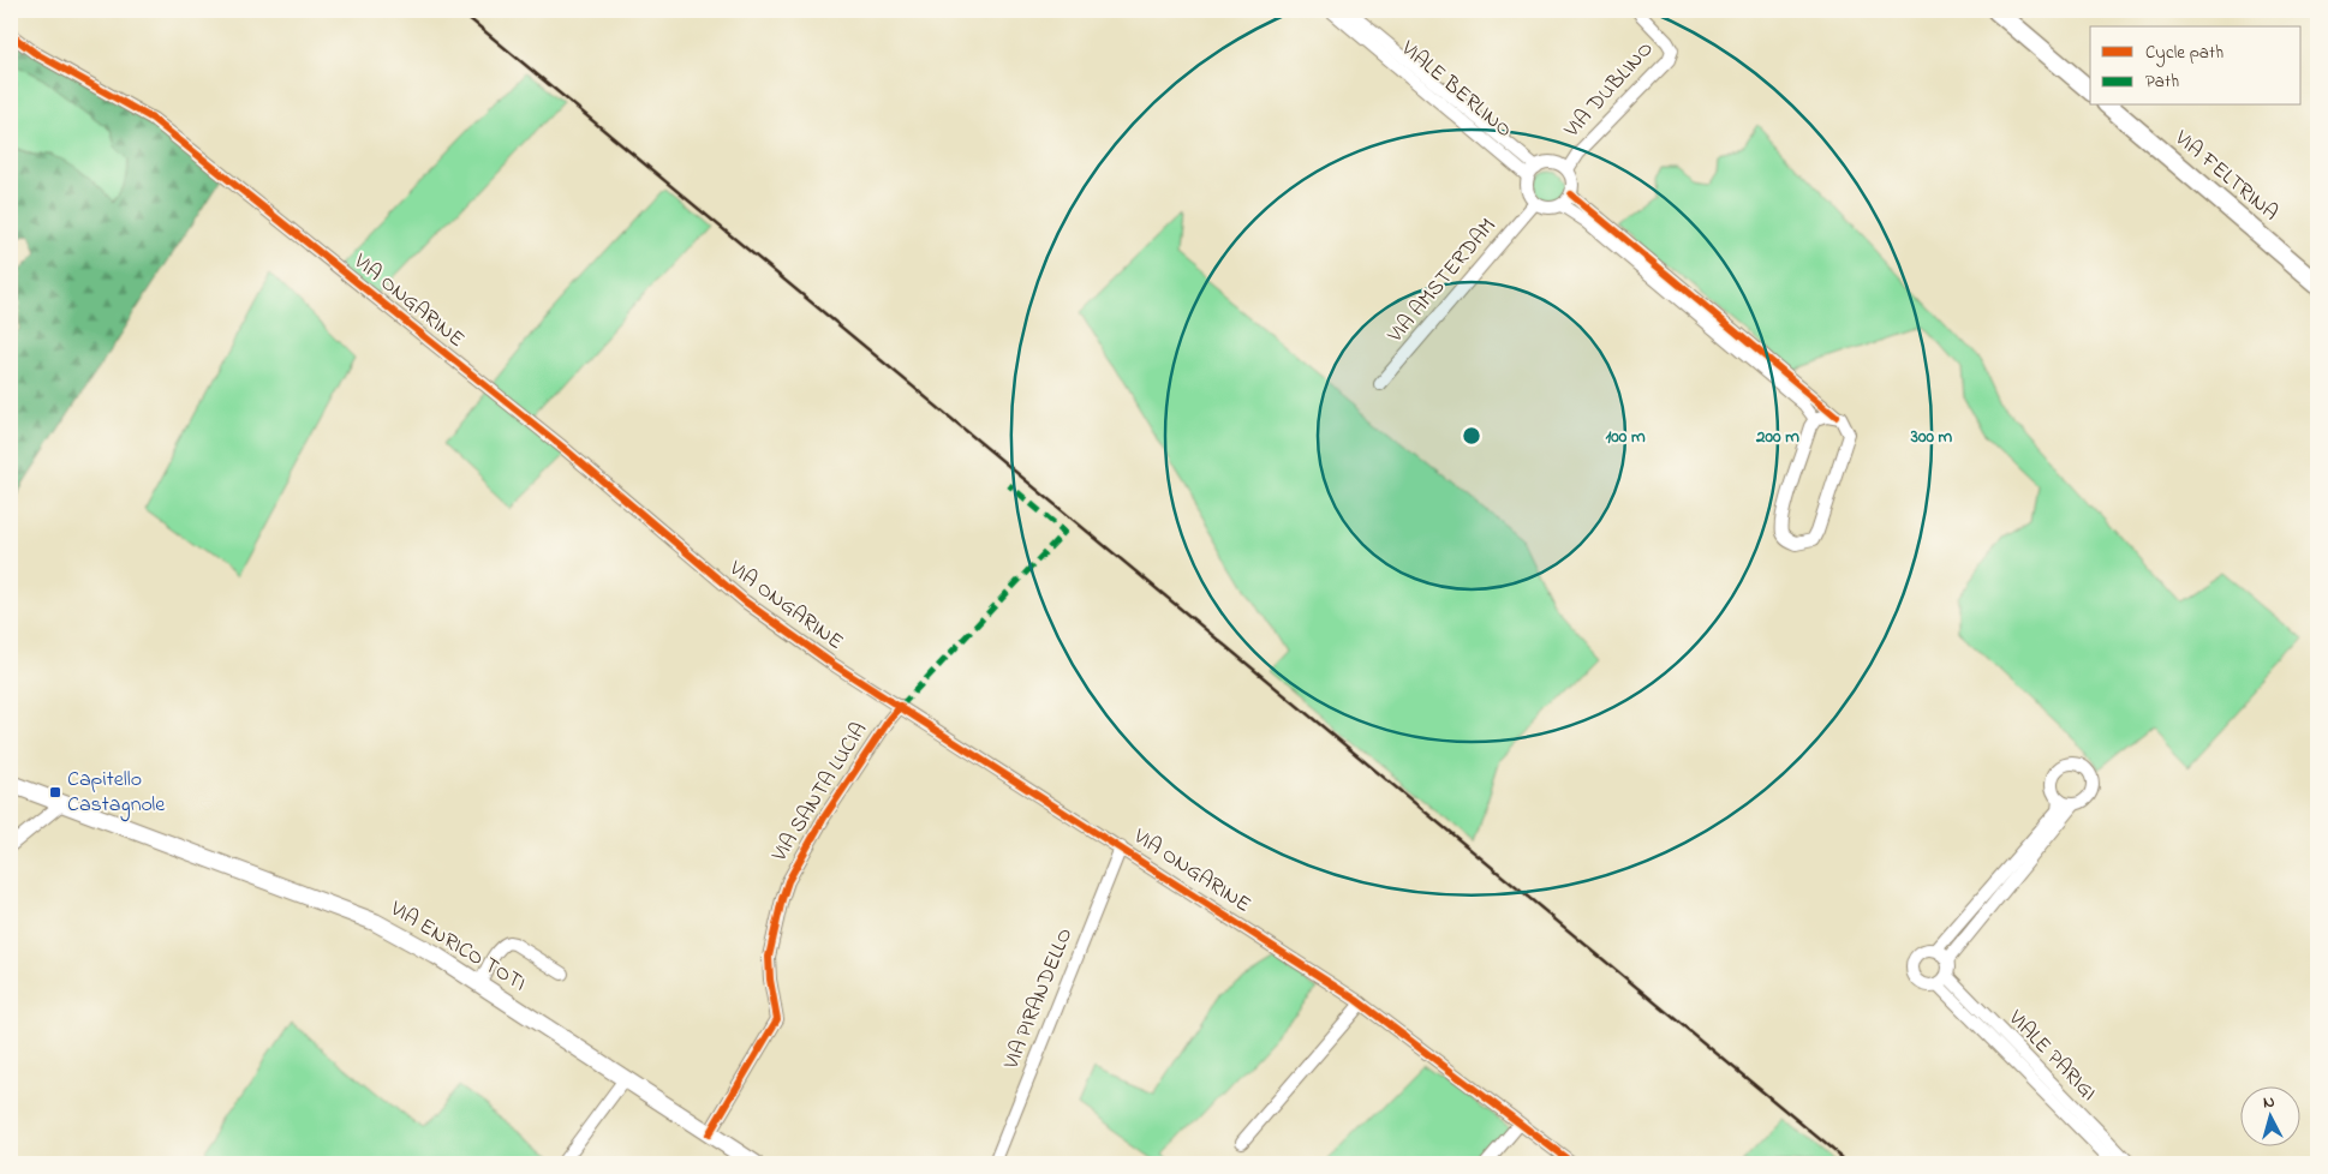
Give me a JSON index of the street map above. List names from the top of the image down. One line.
{"streets":{"main road":["VIA FELTRINA","VIA ENRICO TOTI"],"street":["VIALE BERLINO","VIA DUBLINO","VIA AMSTERDAM","VIA ONGARINE","VIA SANTA LUCIA","VIA PIRANDELLO","VIALE PARIGI"]},"crossings":[["VIALE BERLINO","VIA DUBLINO"],["VIALE BERLINO","VIA AMSTERDAM"],["VIA DUBLINO","VIA AMSTERDAM"],["VIA ONGARINE","VIA SANTA LUCIA"],["VIA ONGARINE","VIA PIRANDELLO"],["VIA SANTA LUCIA","VIA ENRICO TOTI"]],"places":{"transit":["Capitello Castagnole"]},"legend":["Cycle path","Path"],"north":"top","rings":["100 m","200 m","300 m"]}
